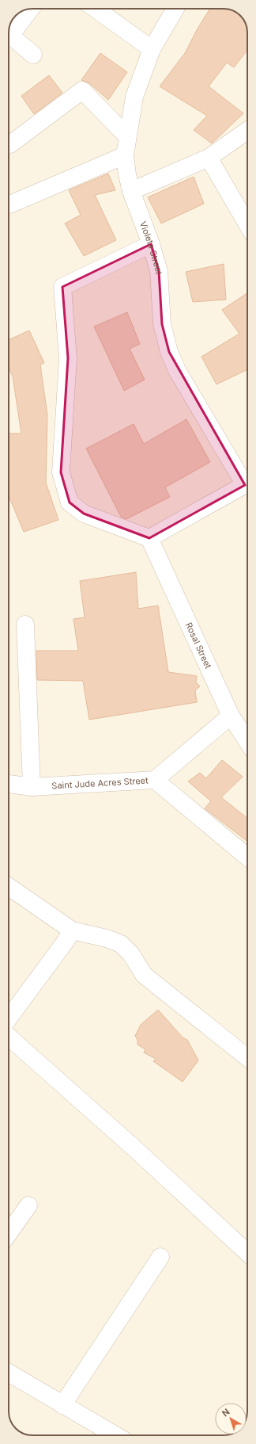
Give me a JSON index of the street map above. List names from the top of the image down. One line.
{"streets":{"street":["Violeta Street","Rosal Street","Saint Jude Acres Street"]},"crossings":[["Rosal Street","Saint Jude Acres Street"]],"north":"top left"}
